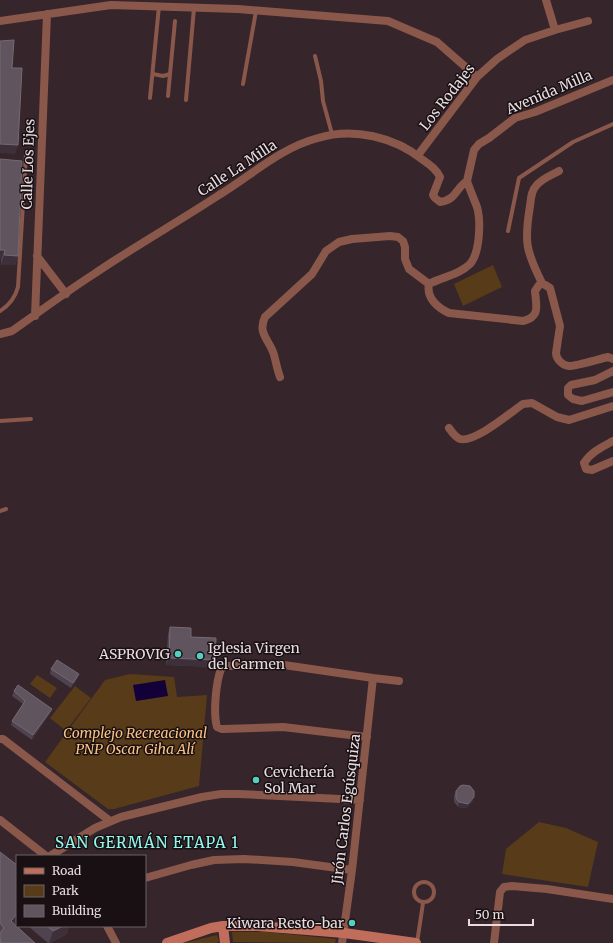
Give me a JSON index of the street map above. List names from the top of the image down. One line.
{"streets":{"street":["Avenida Milla","Los Rodajes","Calle Los Ejes","Calle La Milla","Jirón Carlos Egúsquiza"]},"crossings":[["Avenida Milla","Calle La Milla"],["Los Rodajes","Calle La Milla"],["Calle Los Ejes","Calle La Milla"]],"districts":["SAN GERMÁN ETAPA 1"],"parks":["Complejo Recreacional PNP Oscar Giha Alí"],"places":["ASPROVIG","Iglesia Virgen del Carmen","Cevichería Sol Mar","Kiwara Resto-bar"],"legend":["Road","Park","Building"],"scale_bar":"50 m"}
